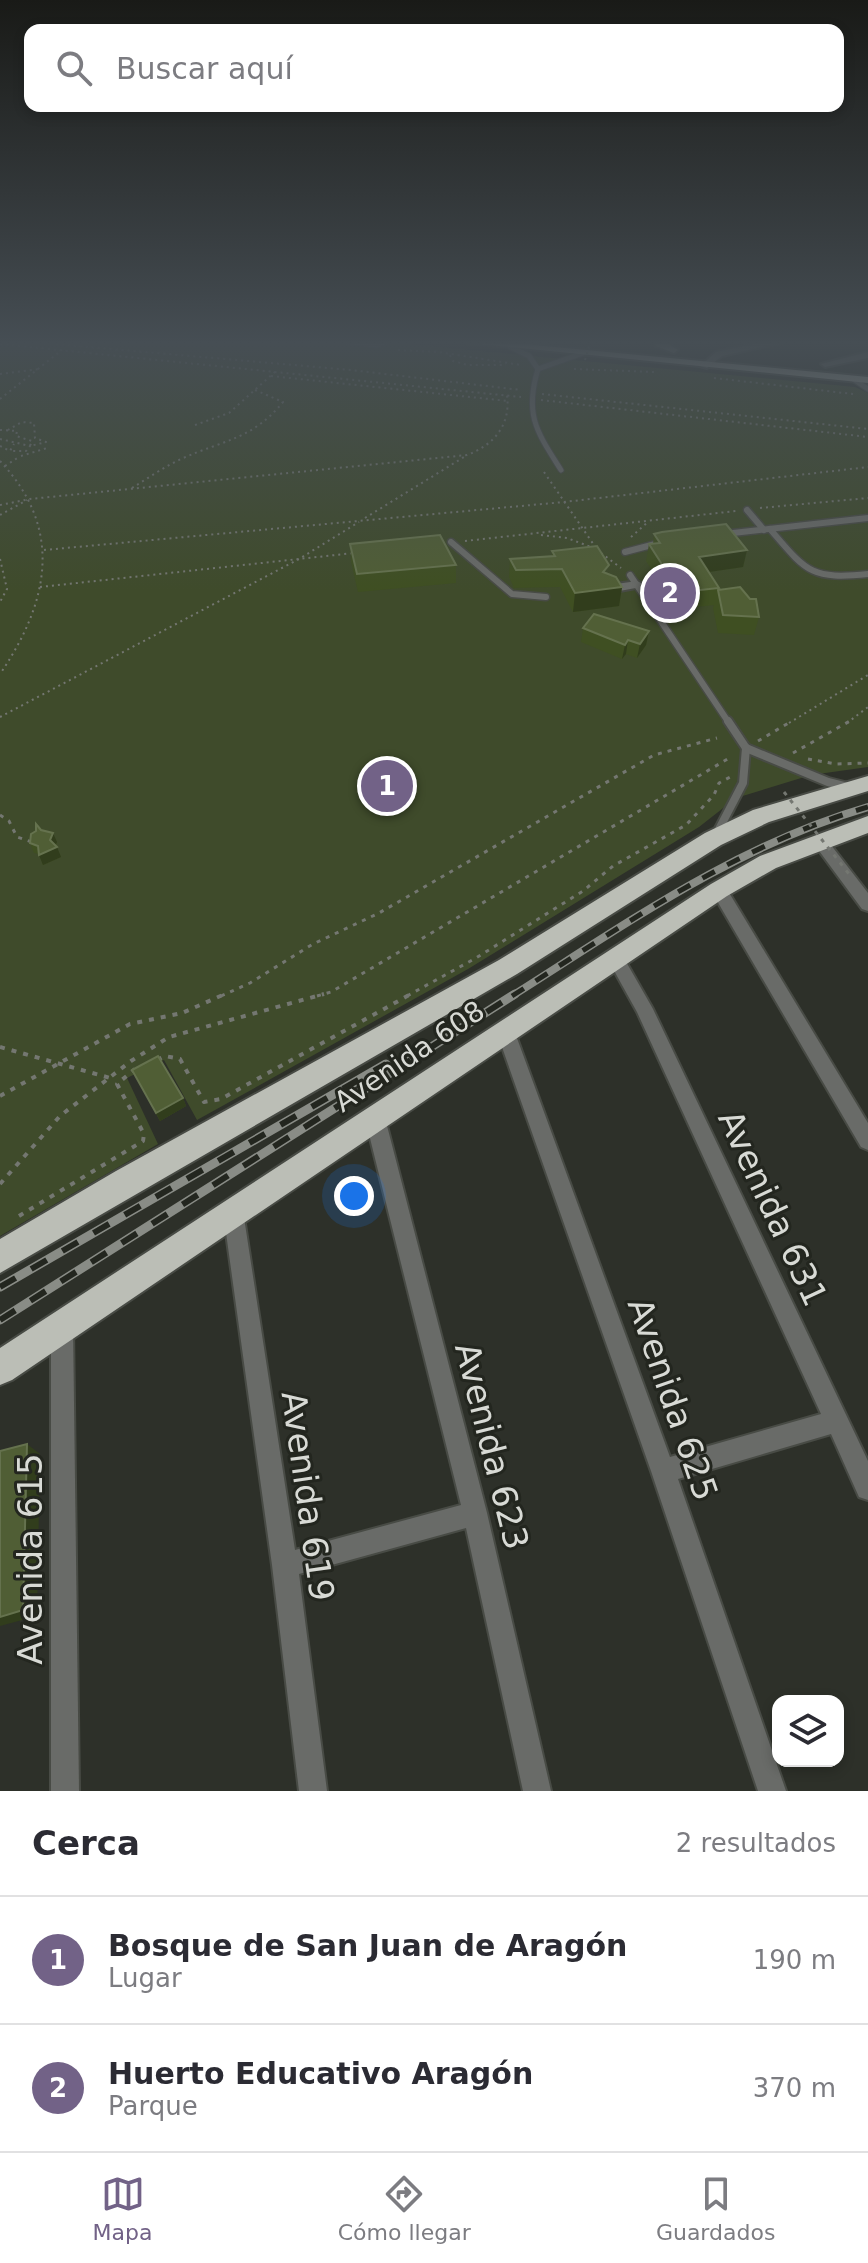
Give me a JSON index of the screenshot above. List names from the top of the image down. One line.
{"streets":{"highway":["Avenida 608"],"street":["Avenida 631","Avenida 625","Avenida 623","Avenida 619","Avenida 615"]},"crossings":[["Avenida 608","Avenida 631"],["Avenida 608","Avenida 625"],["Avenida 608","Avenida 623"],["Avenida 608","Avenida 619"],["Avenida 608","Avenida 615"]],"page":{"search":"Buscar aquí","pins":["2","1"],"heading":["Cerca","2 resultados"],"list":[{"mark":"1","name":"Bosque de San Juan de Aragón","note":"Lugar","value":"190 m"},{"mark":"2","name":"Huerto Educativo Aragón","note":"Parque","value":"370 m"}],"nav":["Mapa","Cómo llegar","Guardados"]}}
